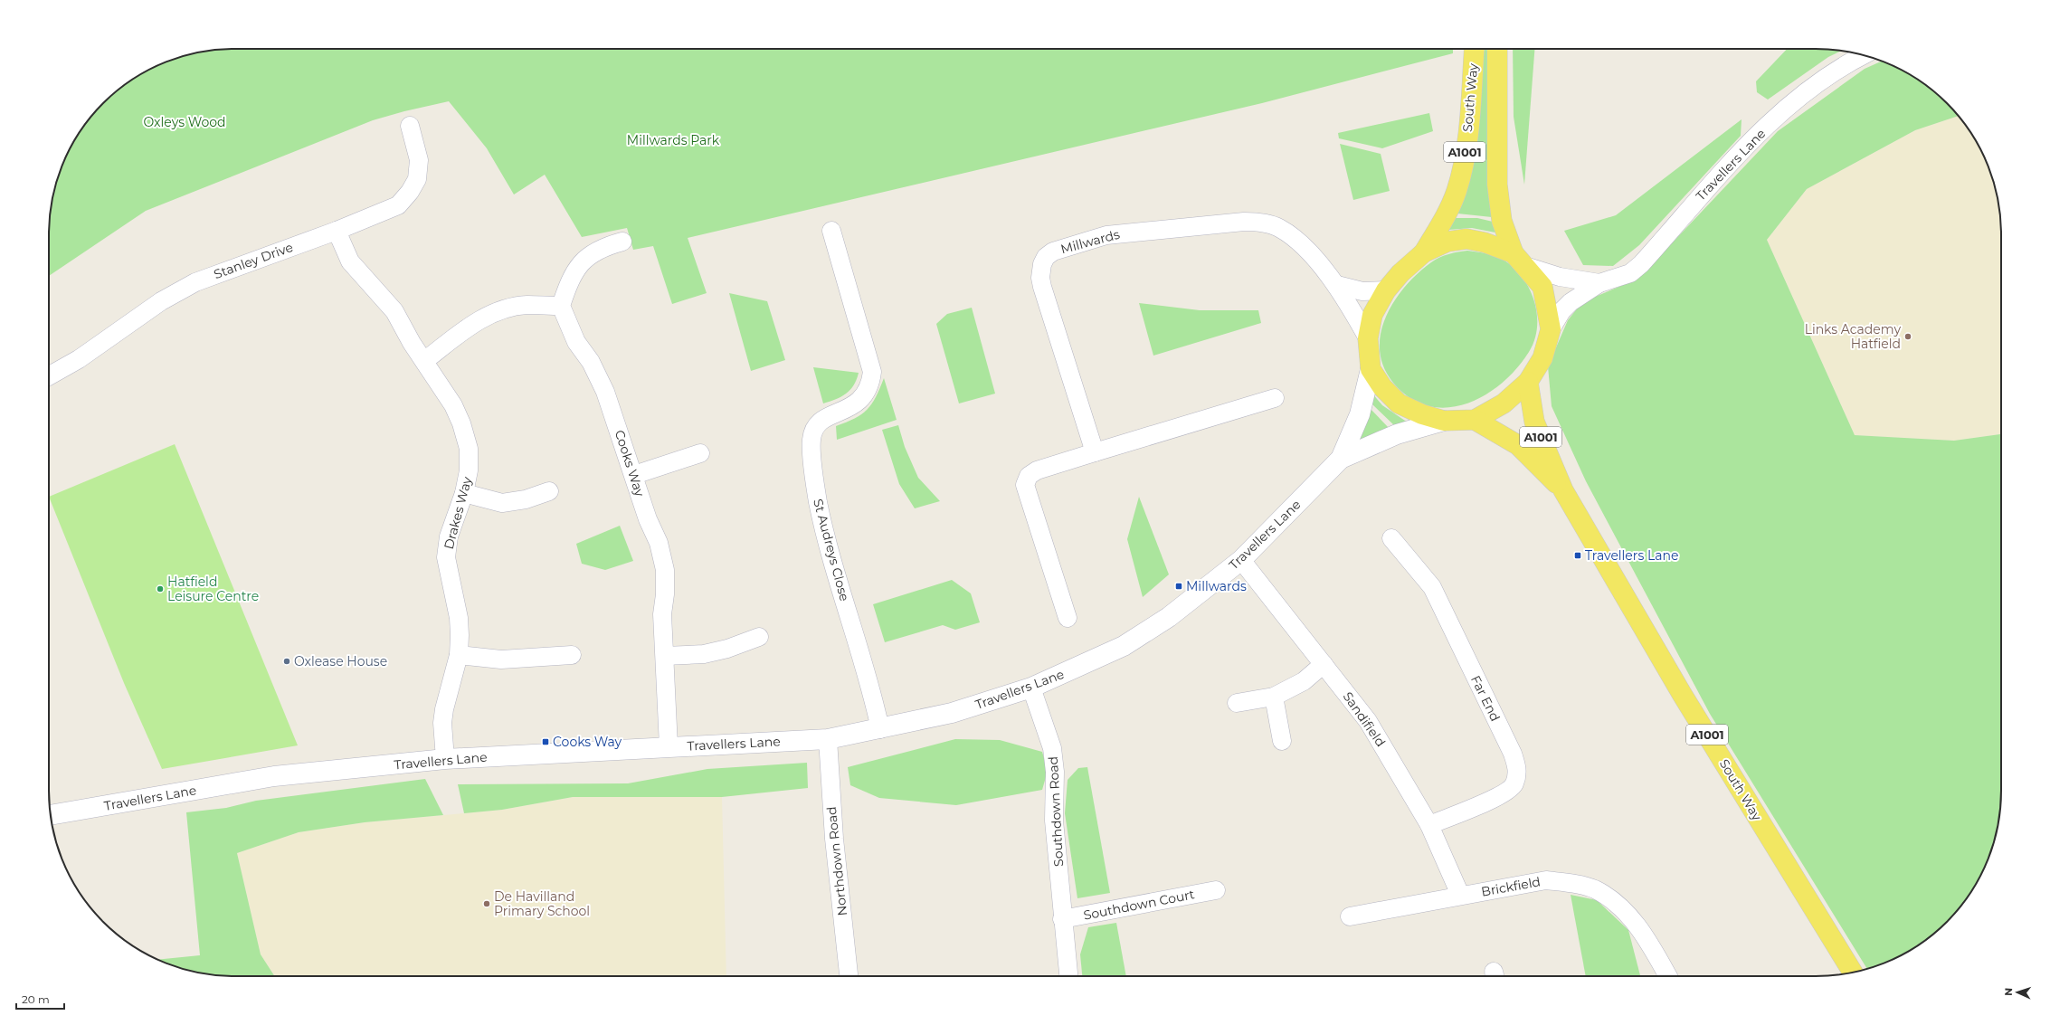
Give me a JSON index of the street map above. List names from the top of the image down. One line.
{"streets":{"main road":["South Way","A1001"],"street":["Travellers Lane","Millwards","Stanley Drive","Cooks Way","Drakes Way","St Audreys Close","Far End","Sandifield","Southdown Road","Northdown Road","Brickfield","Southdown Court"]},"crossings":[["South Way","Travellers Lane"],["Travellers Lane","Cooks Way"],["Travellers Lane","Drakes Way"],["Travellers Lane","St Audreys Close"],["Travellers Lane","Sandifield"],["Travellers Lane","Southdown Road"],["Travellers Lane","Northdown Road"],["Stanley Drive","Drakes Way"],["Far End","Sandifield"],["Sandifield","Brickfield"],["Southdown Road","Southdown Court"]],"parks":["Oxleys Wood","Millwards Park"],"places":{"other":["Links Academy Hatfield","Hatfield Leisure Centre","Oxlease House","De Havilland Primary School"],"transit":["Travellers Lane","Millwards","Cooks Way"]},"scale_bar":"20 m","north":"left"}
